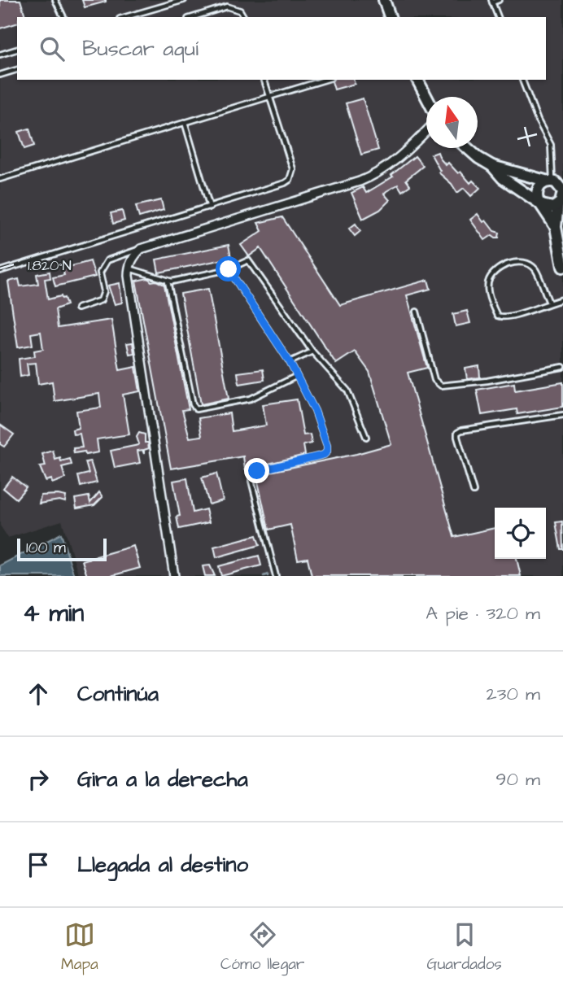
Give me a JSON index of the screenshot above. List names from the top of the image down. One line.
{"scale_bar":"100 m","north":"top","page":{"search":"Buscar aquí","scale":"100 m","heading":["4 min","A pie · 320 m"],"list":[["Continúa","230 m"],["Gira a la derecha","90 m"],"Llegada al destino"],"nav":["Mapa","Cómo llegar","Guardados"]},"coordinates":["1.820°N"]}
